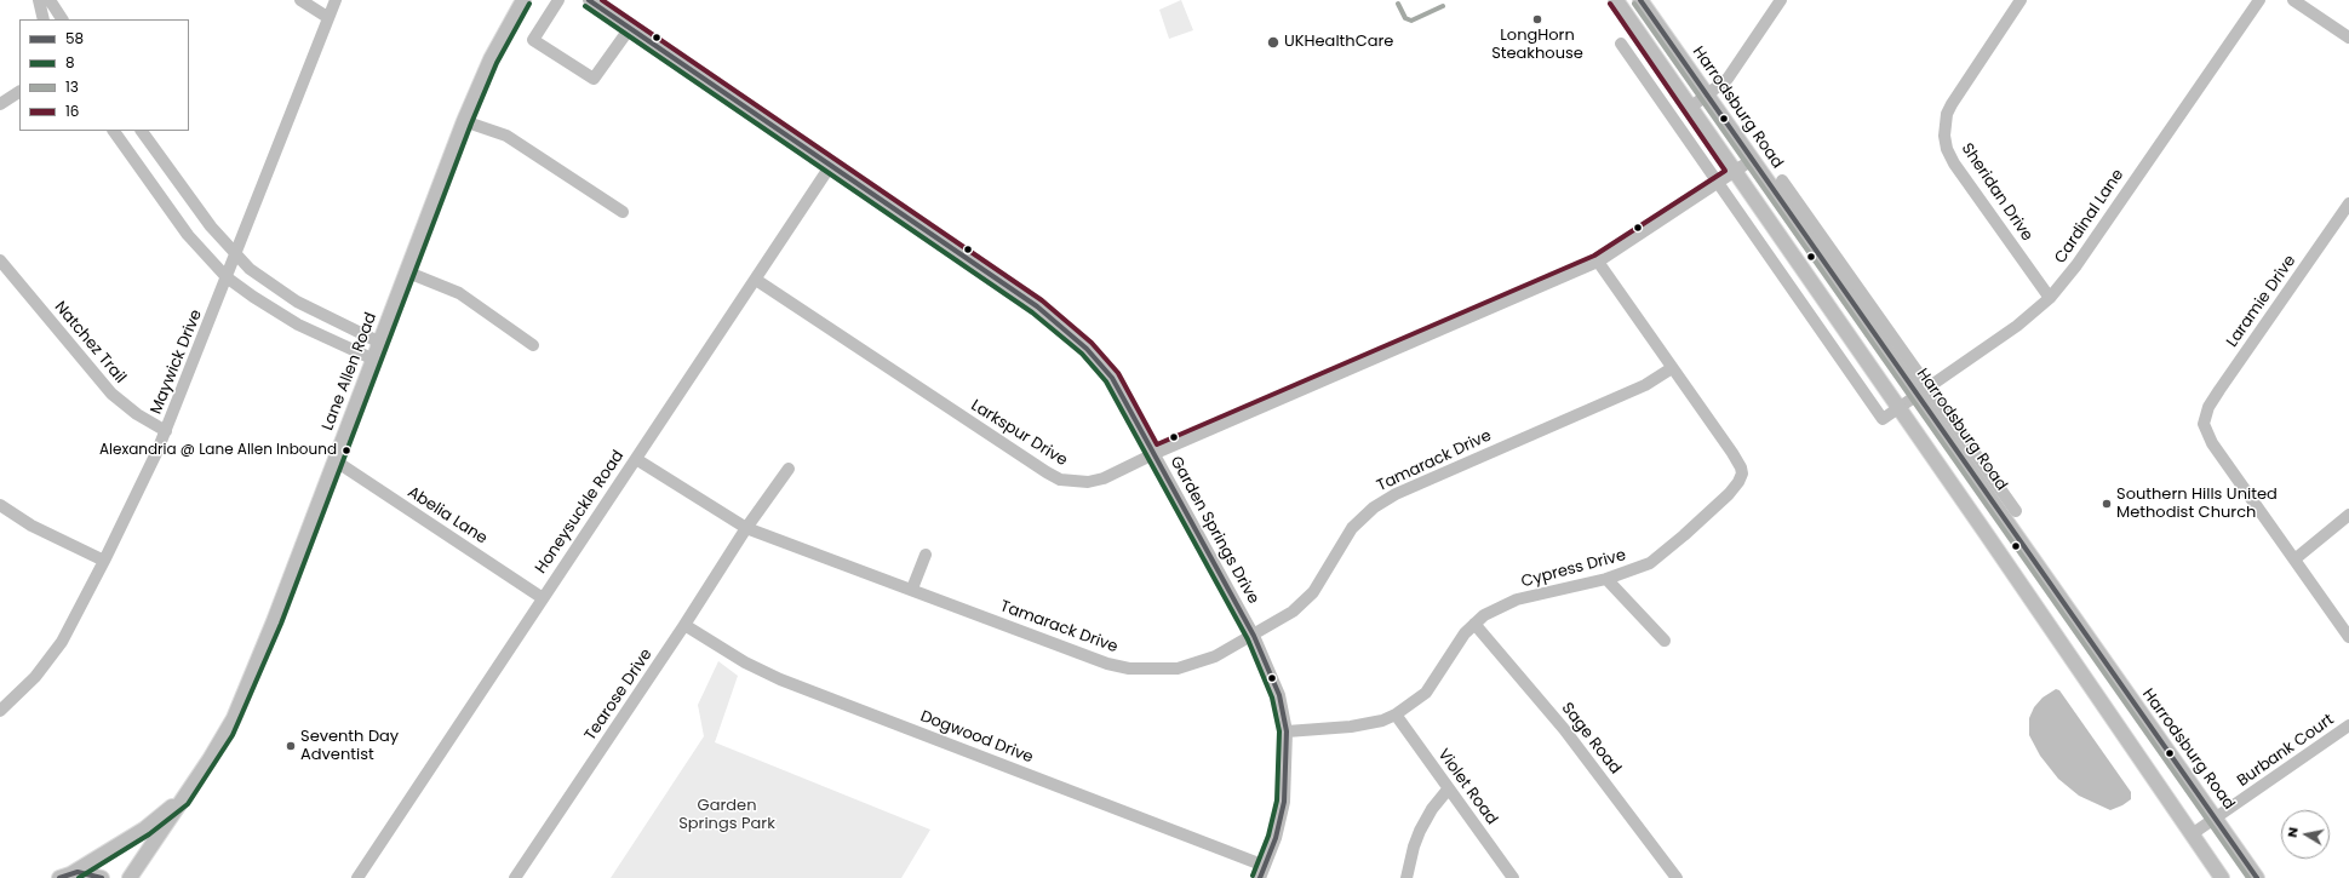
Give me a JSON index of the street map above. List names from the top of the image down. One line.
{"streets":{"main road":["Harrodsburg Road","Lane Allen Road"],"street":["Sheridan Drive","Cardinal Lane","Laramie Drive","Natchez Trail","Maywick Drive","Larkspur Drive","Tamarack Drive","Honeysuckle Road","Abelia Lane","Garden Springs Drive","Cypress Drive","Tearose Drive","Dogwood Drive","Sage Road","Burbank Court","Violet Road"]},"crossings":[["Harrodsburg Road","Cardinal Lane"],["Harrodsburg Road","Larkspur Drive"],["Harrodsburg Road","Burbank Court"],["Sheridan Drive","Cardinal Lane"],["Cardinal Lane","Larkspur Drive"],["Natchez Trail","Maywick Drive"],["Lane Allen Road","Abelia Lane"],["Larkspur Drive","Honeysuckle Road"],["Larkspur Drive","Garden Springs Drive"],["Larkspur Drive","Cypress Drive"],["Tamarack Drive","Honeysuckle Road"],["Tamarack Drive","Garden Springs Drive"],["Tamarack Drive","Cypress Drive"],["Tamarack Drive","Tearose Drive"],["Honeysuckle Road","Abelia Lane"],["Honeysuckle Road","Garden Springs Drive"],["Garden Springs Drive","Cypress Drive"],["Garden Springs Drive","Dogwood Drive"],["Cypress Drive","Sage Road"],["Cypress Drive","Violet Road"],["Tearose Drive","Dogwood Drive"]],"parks":["Garden Springs Park"],"places":["LongHorn Steakhouse","UKHealthCare","Alexandria @ Lane Allen Inbound","Southern Hills United Methodist Church","Seventh Day Adventist"],"lines":["transit line 58","transit line 16","transit line 8","transit line 13"],"legend":["58","8","13","16"],"north":"left"}
